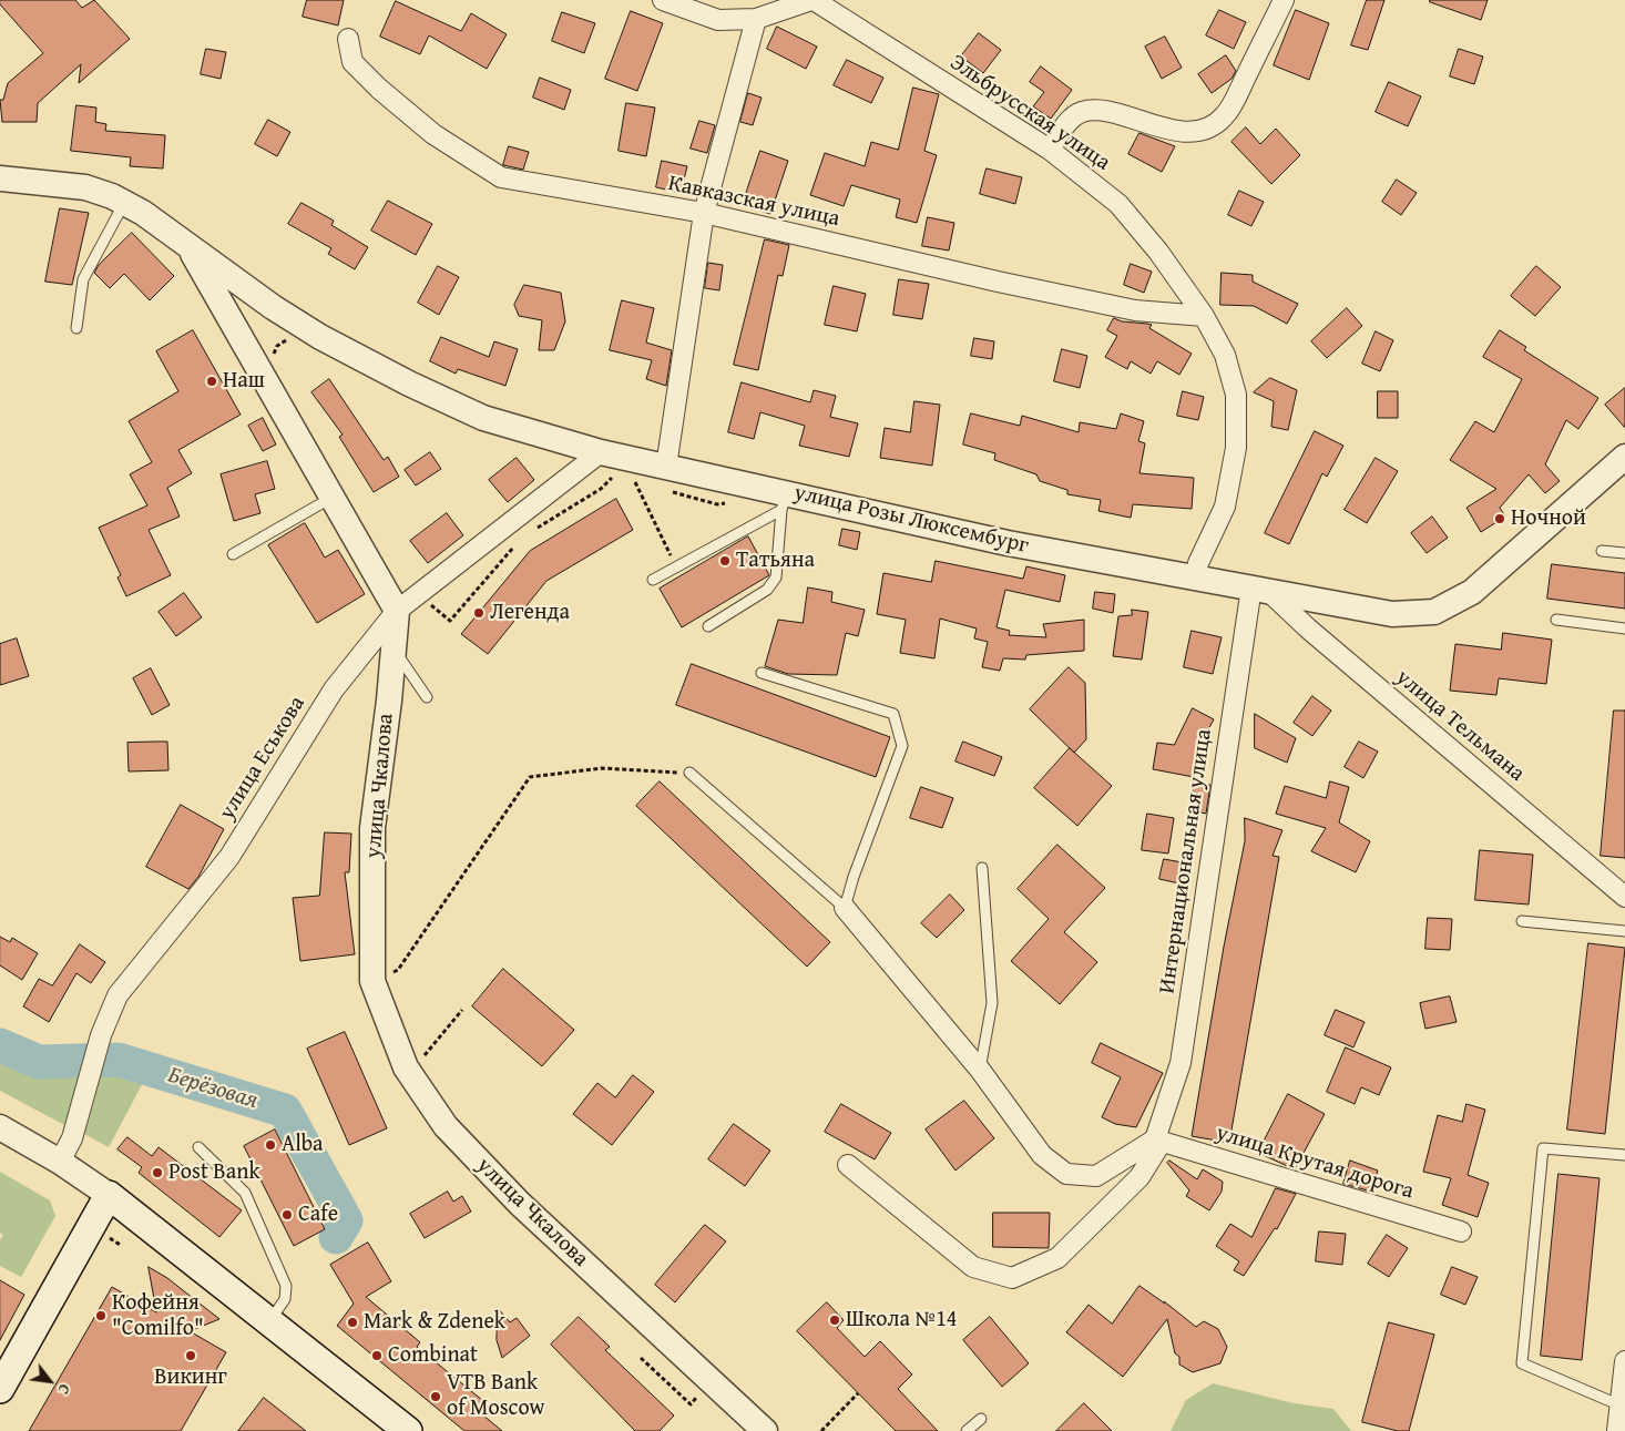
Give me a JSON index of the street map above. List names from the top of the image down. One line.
{"streets":{"street":["Эльбрусская улица","Кавказская улица","улица Розы Люксембург","улица Тельмана","улица Еськова","улица Чкалова","Интернациональная улица","улица Крутая дорога"]},"crossings":[["Эльбрусская улица","Кавказская улица"],["Эльбрусская улица","улица Розы Люксембург"],["улица Розы Люксембург","улица Тельмана"],["улица Розы Люксембург","улица Еськова"],["улица Розы Люксембург","Интернациональная улица"],["улица Тельмана","Интернациональная улица"],["улица Еськова","улица Чкалова"],["Интернациональная улица","улица Крутая дорога"]],"water":["Берёзовая"],"places":["Наш","Ночной","Татьяна","Легенда","Alba","Post Bank","Cafe","Кофейня \"Comilfo\"","Школа №14","Mark & Zdenek","Викинг","Combinat","VTB Bank of Moscow"],"north":"bottom right"}
